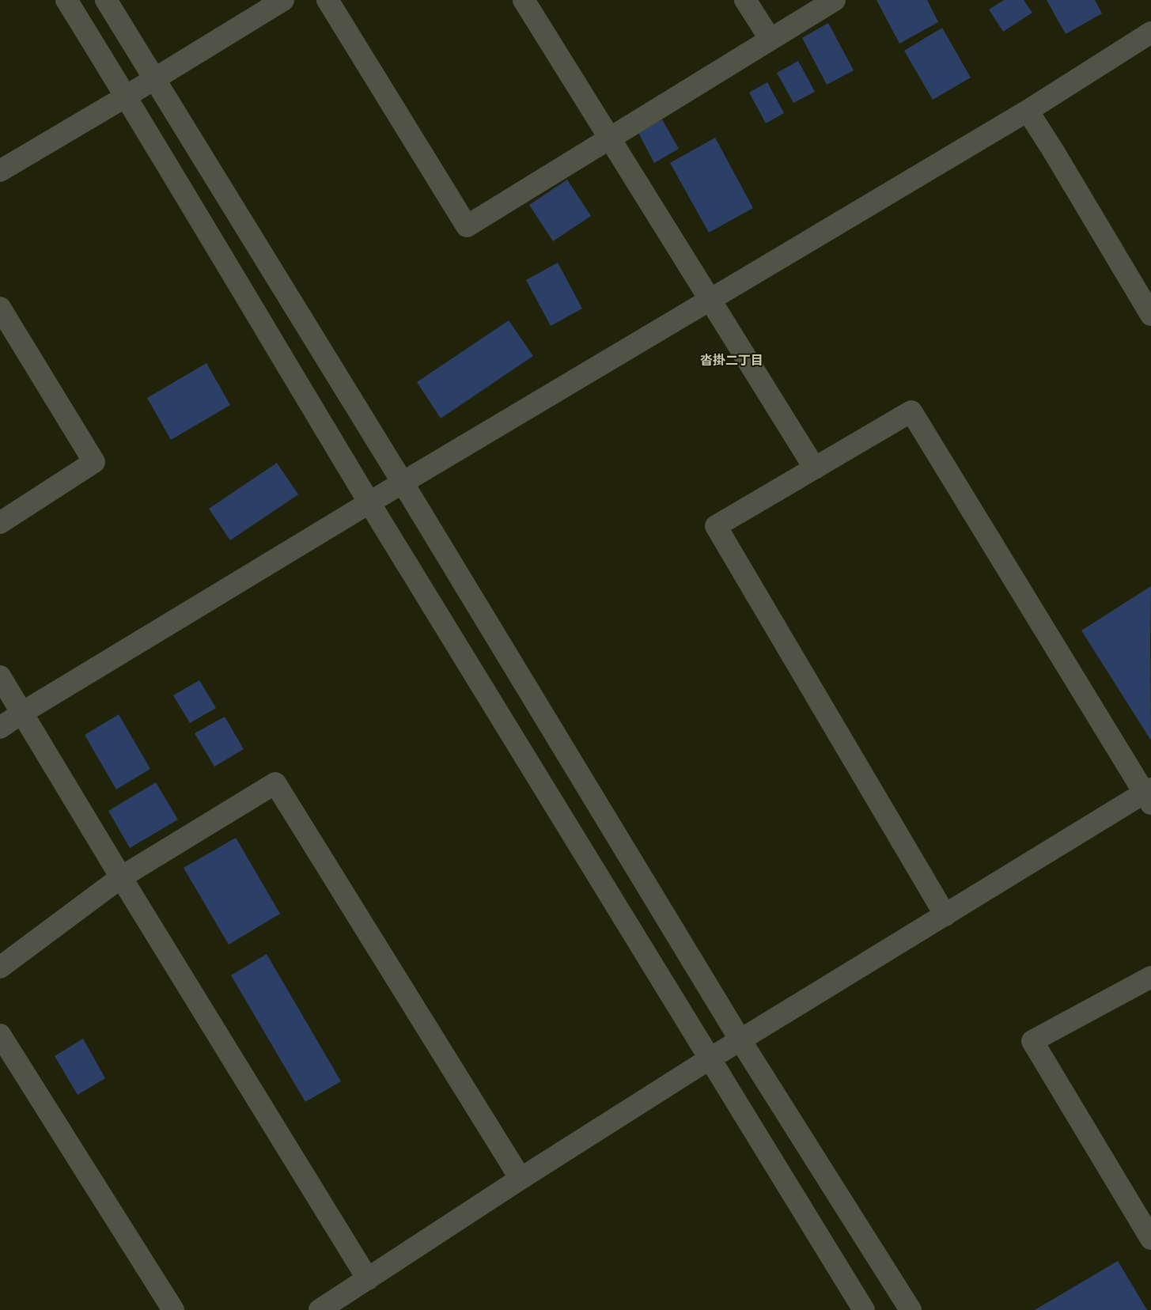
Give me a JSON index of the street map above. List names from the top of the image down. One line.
{"districts":["沓掛二丁目"]}
